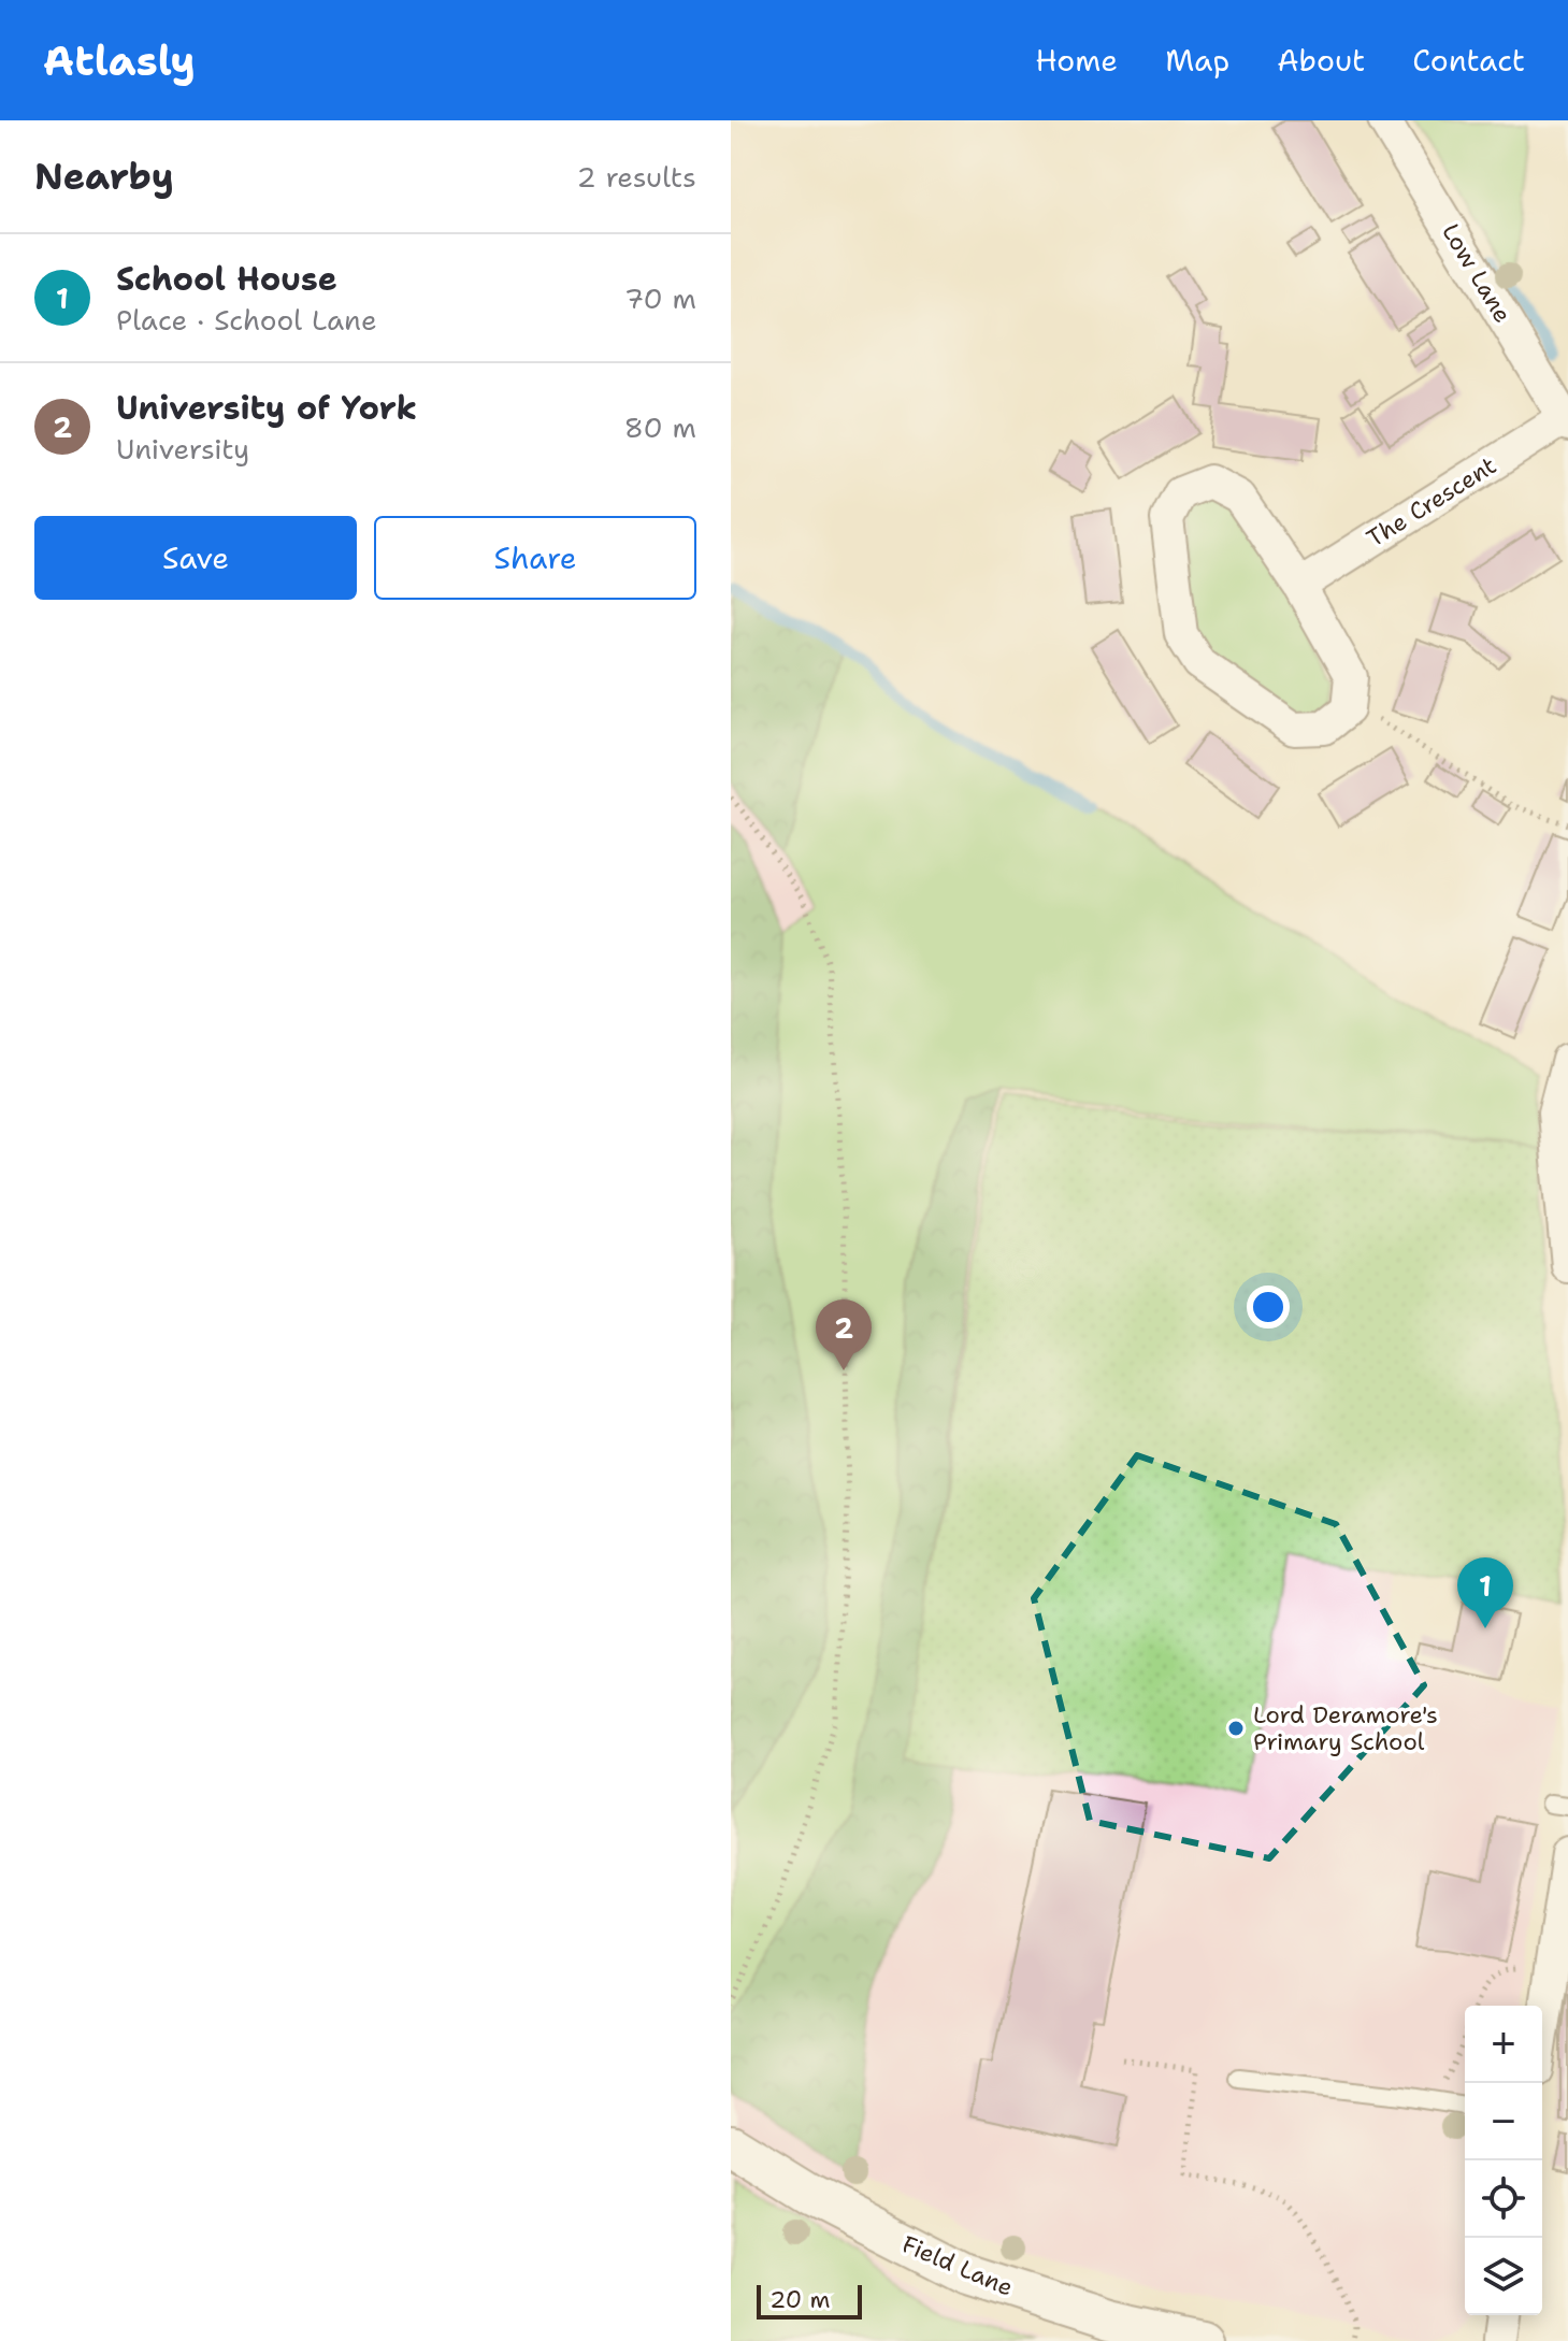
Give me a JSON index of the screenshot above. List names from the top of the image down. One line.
{"streets":{"street":["Low Lane","The Crescent","Field Lane"]},"crossings":[["Low Lane","The Crescent"]],"places":["Lord Deramore's Primary School"],"scale_bar":"20 m","page":{"header":"Atlasly","nav":["Home","Map","About","Contact"],"heading":["Nearby","2 results"],"list":[{"mark":"1","name":"School House","note":"Place · School Lane","value":"70 m"},{"mark":"2","name":"University of York","note":"University","value":"80 m"}],"buttons":["Save","Share"],"pins":["2","1"],"map_buttons":["+","−"],"scale":"20 m"}}
